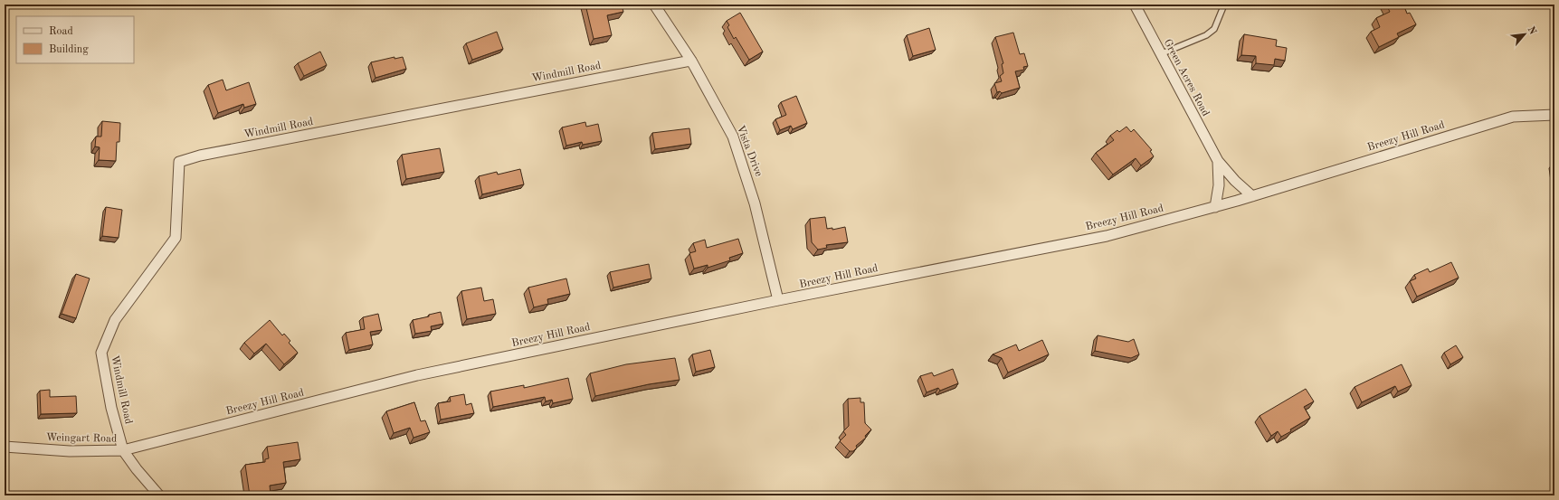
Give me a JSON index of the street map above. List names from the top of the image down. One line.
{"streets":{"street":["Windmill Road","Green Acres Road","Breezy Hill Road","Vista Drive","Weingart Road"]},"crossings":[["Windmill Road","Breezy Hill Road"],["Windmill Road","Vista Drive"],["Windmill Road","Weingart Road"],["Green Acres Road","Breezy Hill Road"],["Breezy Hill Road","Vista Drive"],["Breezy Hill Road","Weingart Road"]],"legend":["Road","Building"],"north":"top right"}
